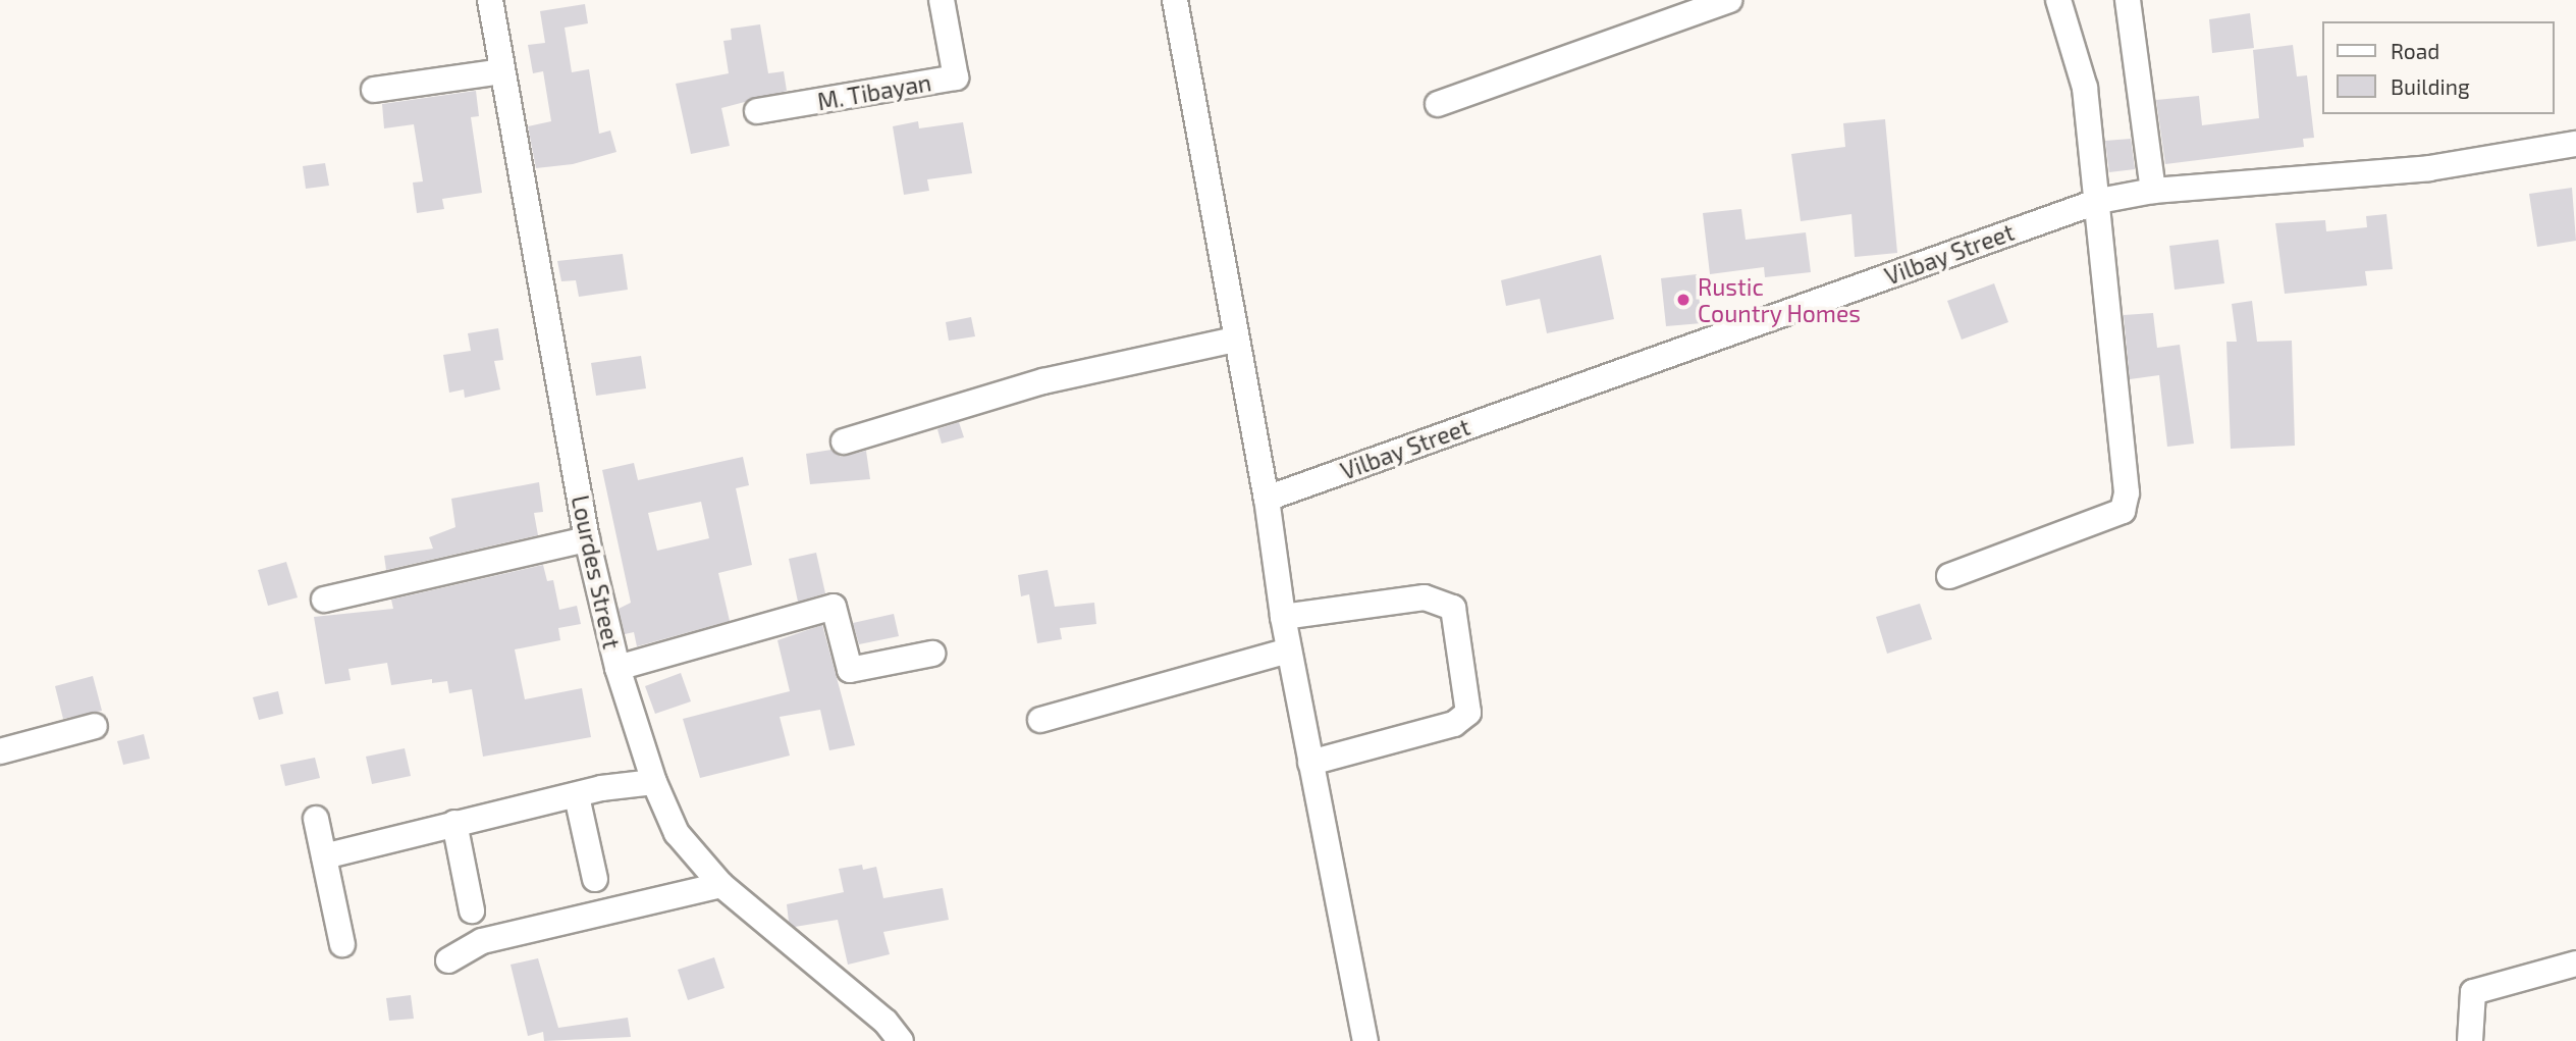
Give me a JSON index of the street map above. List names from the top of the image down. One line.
{"streets":{"street":["M. Tibayan","Vilbay Street","Lourdes Street"]},"places":["Rustic Country Homes"],"legend":["Road","Building"]}
